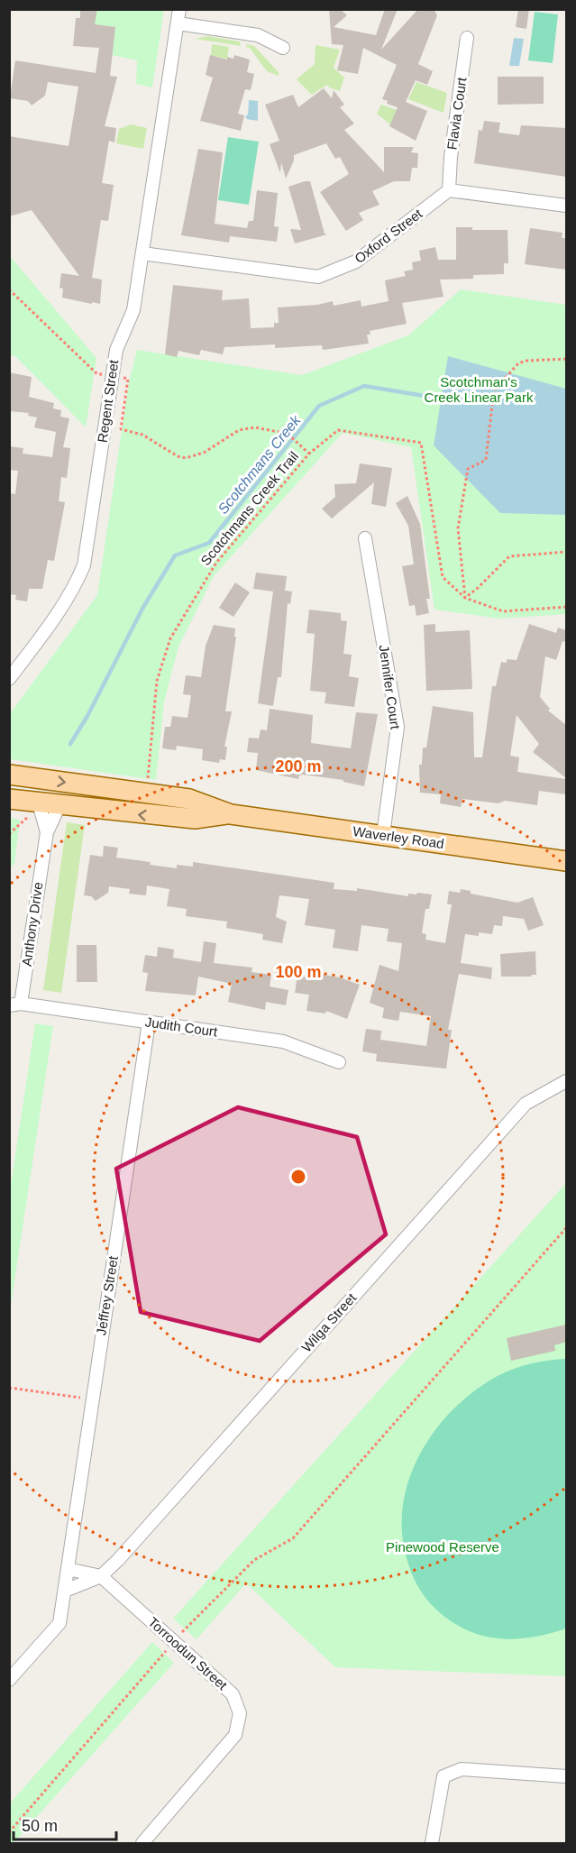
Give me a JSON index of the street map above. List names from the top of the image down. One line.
{"streets":{"main road":["Waverley Road"],"street":["Flavia Court","Oxford Street","Regent Street","Jennifer Court","Anthony Drive","Judith Court","Jeffrey Street","Wilga Street","Torroodun Street"],"path":["Scotchmans Creek Trail"]},"crossings":[["Flavia Court","Oxford Street"],["Oxford Street","Regent Street"],["Scotchmans Creek Trail","Waverley Road"],["Jennifer Court","Waverley Road"],["Waverley Road","Anthony Drive"],["Anthony Drive","Judith Court"],["Judith Court","Jeffrey Street"],["Wilga Street","Torroodun Street"]],"water":["Scotchmans Creek"],"parks":["Scotchman's Creek Linear Park","Pinewood Reserve"],"scale_bar":"50 m","rings":["200 m","100 m"]}
